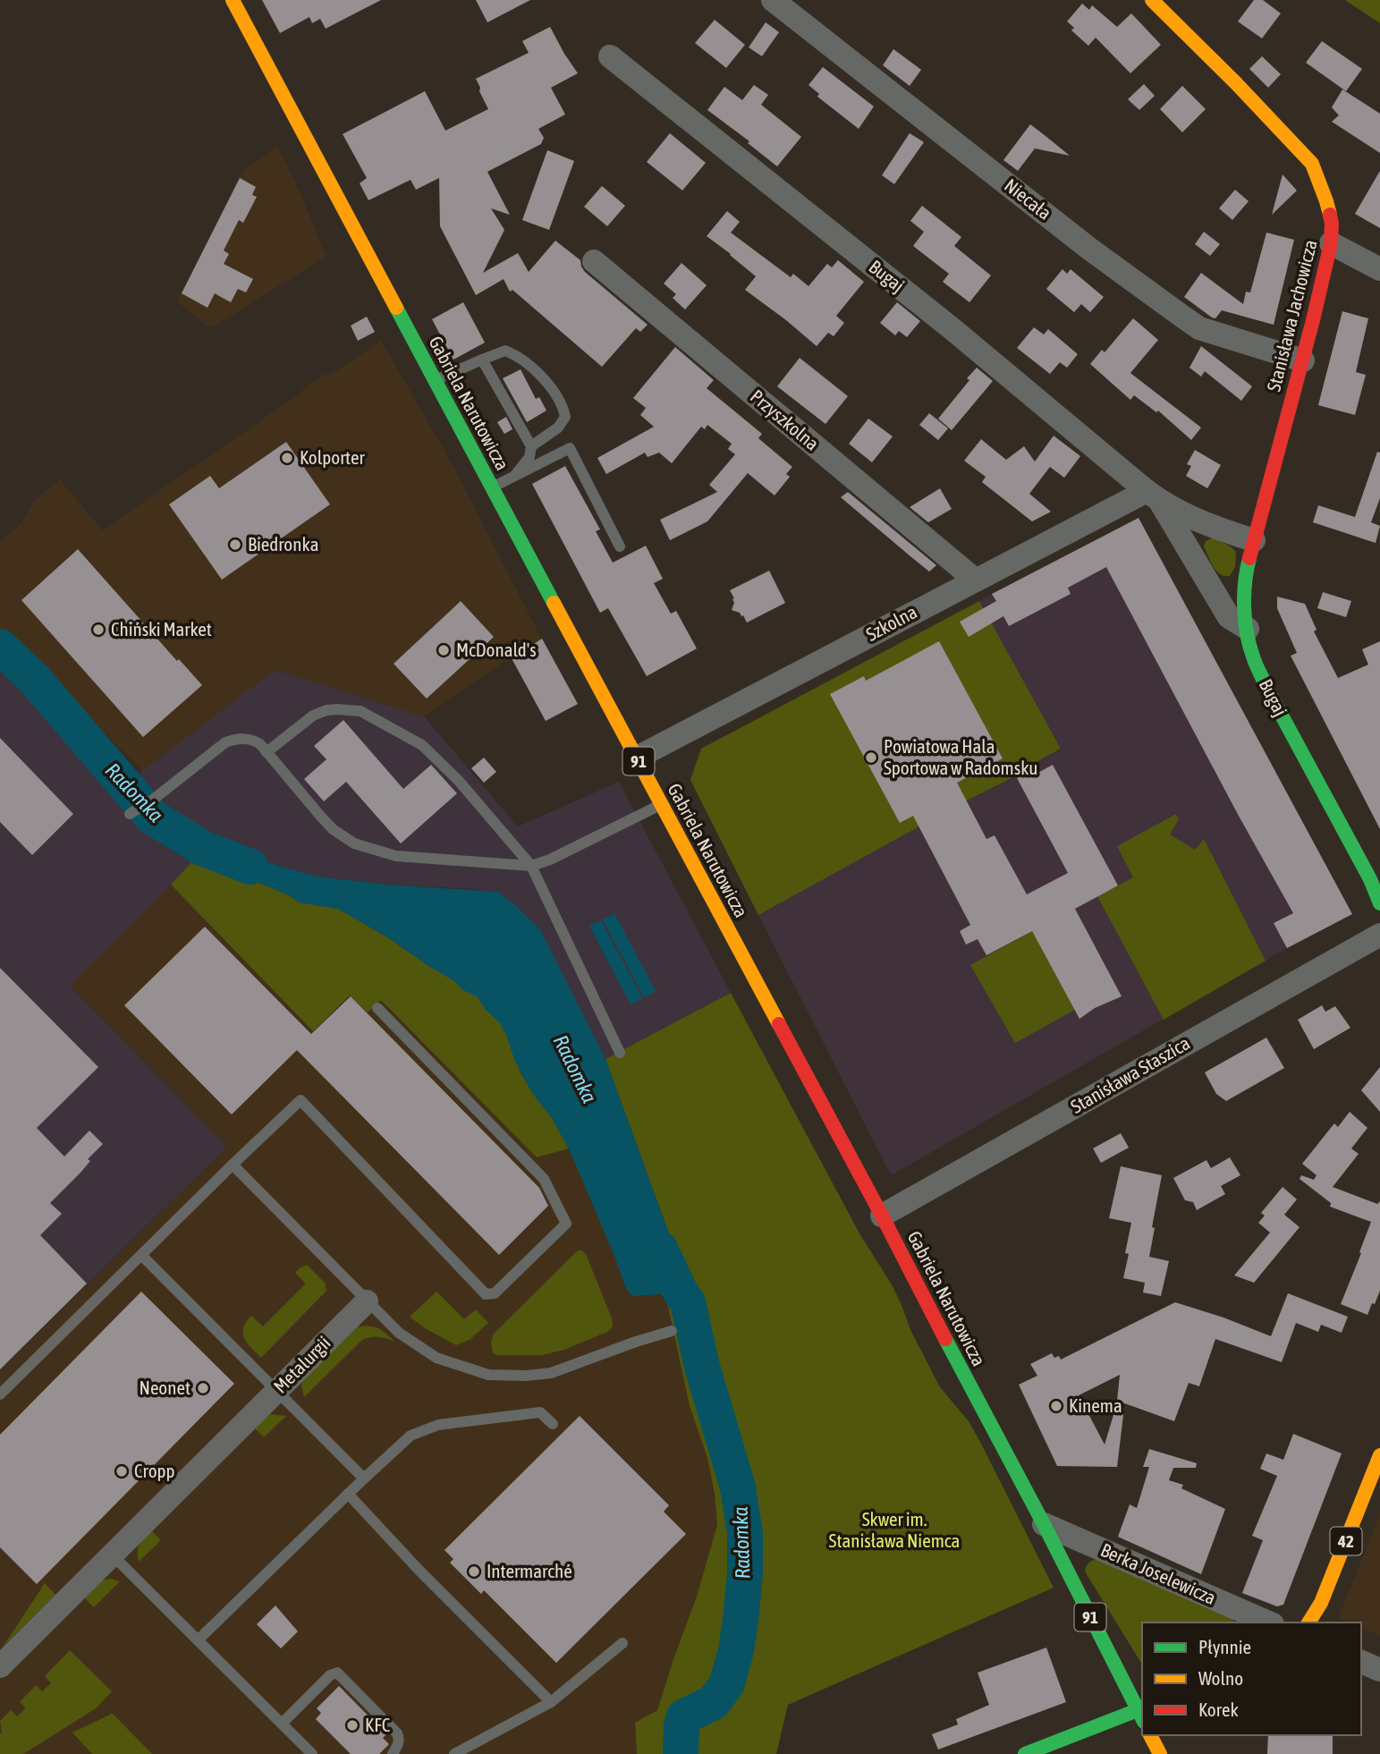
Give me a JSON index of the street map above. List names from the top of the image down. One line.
{"streets":{"main road":["Bugaj","Stanisława Jachowicza","Gabriela Narutowicza","91","42"],"street":["Niecała","Przyszkolna","Szkolna","Stanisława Staszica","Metalurgii","Berka Joselewicza"]},"crossings":[["Niecała","Stanisława Jachowicza"],["Bugaj","Stanisława Jachowicza"],["Bugaj","Szkolna"],["Gabriela Narutowicza","Szkolna"],["Gabriela Narutowicza","Stanisława Staszica"],["Gabriela Narutowicza","Berka Joselewicza"],["Przyszkolna","Szkolna"]],"water":["Radomka"],"parks":["Skwer im. Stanisława Niemca"],"places":["Kolporter","Biedronka","Chiński Market","McDonald's","Powiatowa Hala Sportowa w Radomsku","Neonet","Kinema","Cropp","Intermarché","KFC"],"legend":["Płynnie","Wolno","Korek"]}
